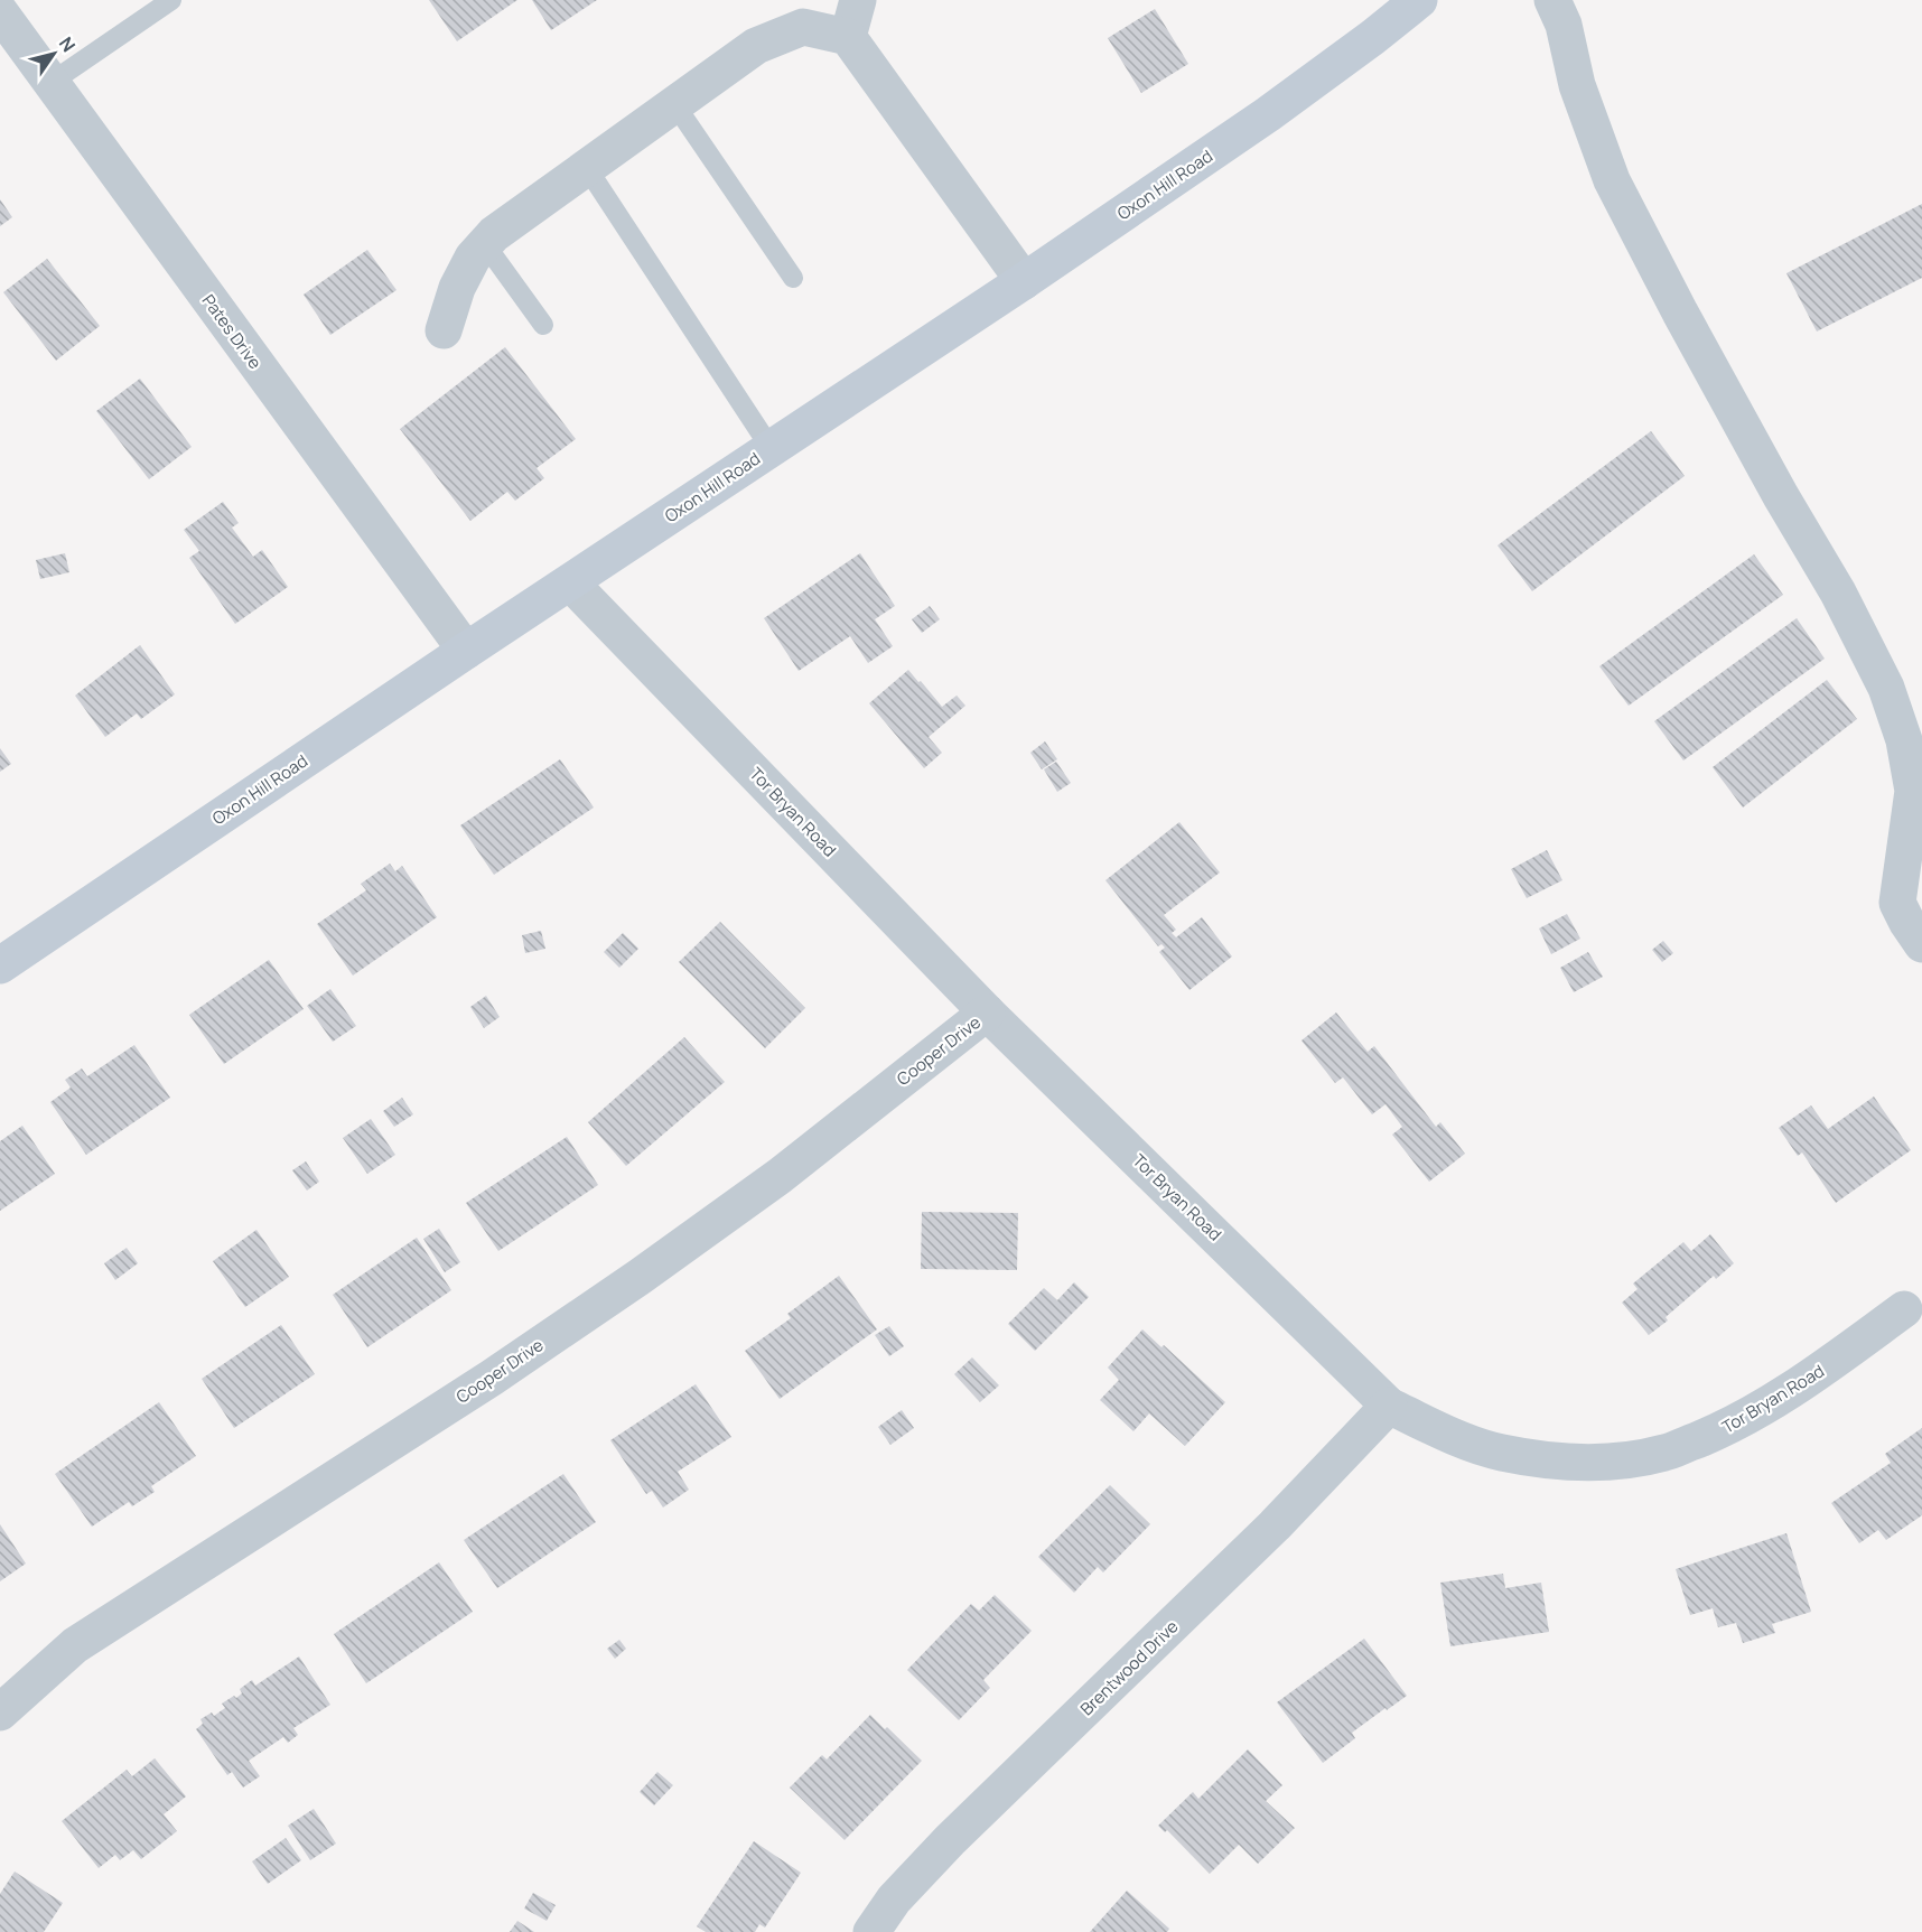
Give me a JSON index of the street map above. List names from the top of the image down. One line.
{"streets":{"main road":["Oxon Hill Road"],"street":["Pates Drive","Tor Bryan Road","Cooper Drive","Brentwood Drive"]},"crossings":[["Oxon Hill Road","Pates Drive"],["Oxon Hill Road","Tor Bryan Road"],["Tor Bryan Road","Cooper Drive"],["Tor Bryan Road","Brentwood Drive"]],"north":"top right"}
